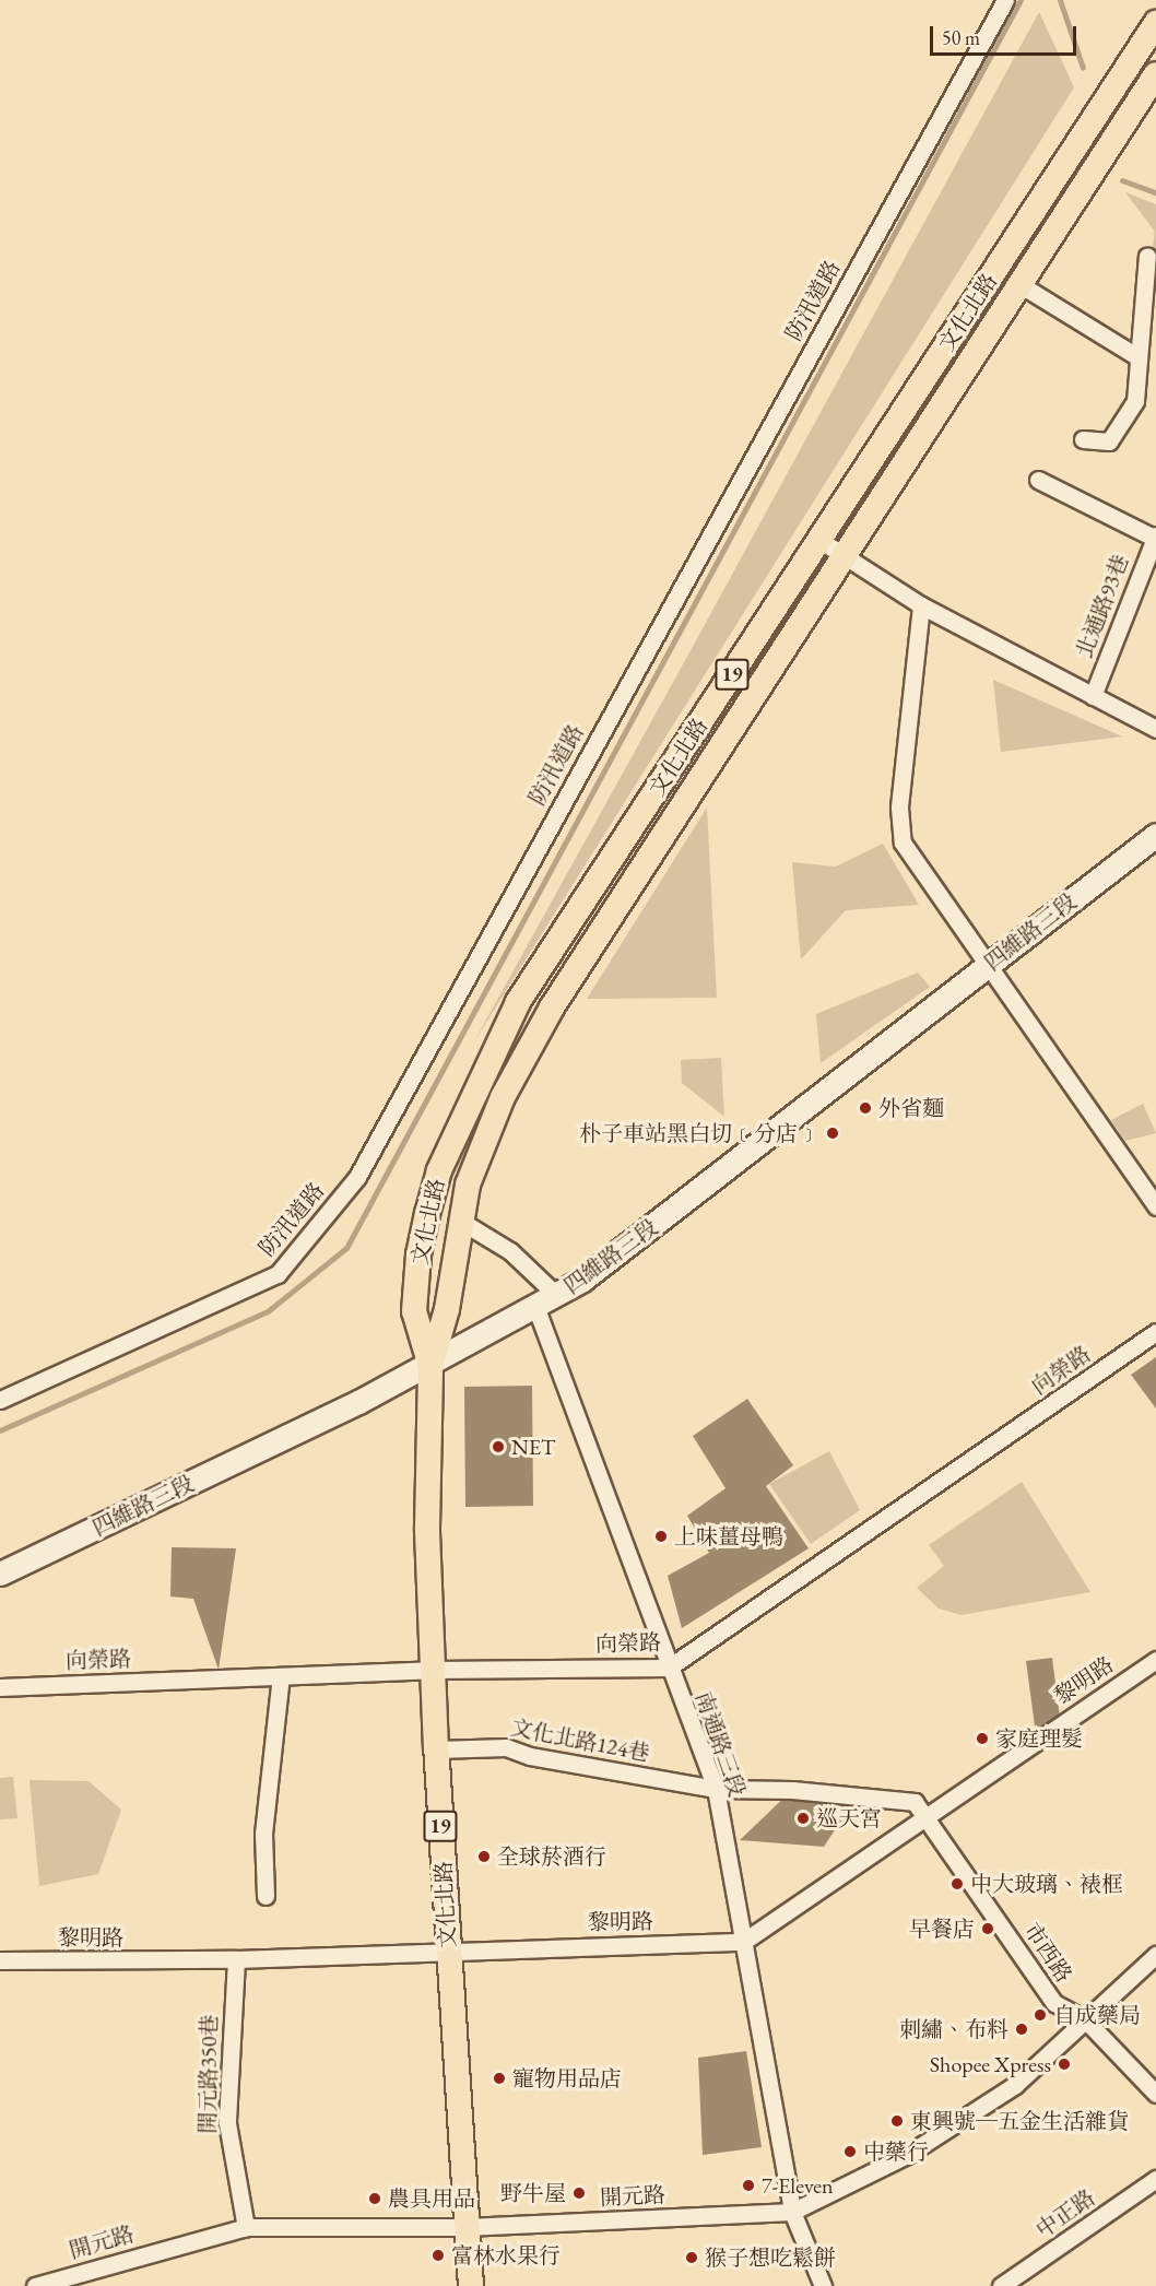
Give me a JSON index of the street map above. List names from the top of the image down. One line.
{"streets":{"main road":["文化北路","19"],"street":["防汛道路","北通路93巷","四維路三段","向榮路","黎明路","文化北路124巷","南通路三段","市西路","開元路350巷","開元路","中正路"]},"crossings":[["文化北路","四維路三段"],["文化北路","向榮路"],["文化北路","黎明路"],["文化北路","文化北路124巷"],["文化北路","開元路"],["四維路三段","南通路三段"],["向榮路","南通路三段"],["黎明路","文化北路124巷"],["黎明路","南通路三段"],["黎明路","市西路"],["黎明路","開元路350巷"],["文化北路124巷","南通路三段"],["文化北路124巷","市西路"],["南通路三段","開元路"],["市西路","開元路"],["開元路350巷","開元路"]],"places":["外省麵","朴子車站黑白切﹝分店﹞","NET","上味薑母鴨","家庭理髮","巡天宮","全球菸酒行","中大玻璃、裱框","早餐店","自成藥局","刺繡、布料","Shopee Xpress","寵物用品店","東興號─五金生活雜貨","中藥行","7-Eleven","野牛屋","農具用品","富林水果行","猴子想吃鬆餅"],"scale_bar":"50 m"}
